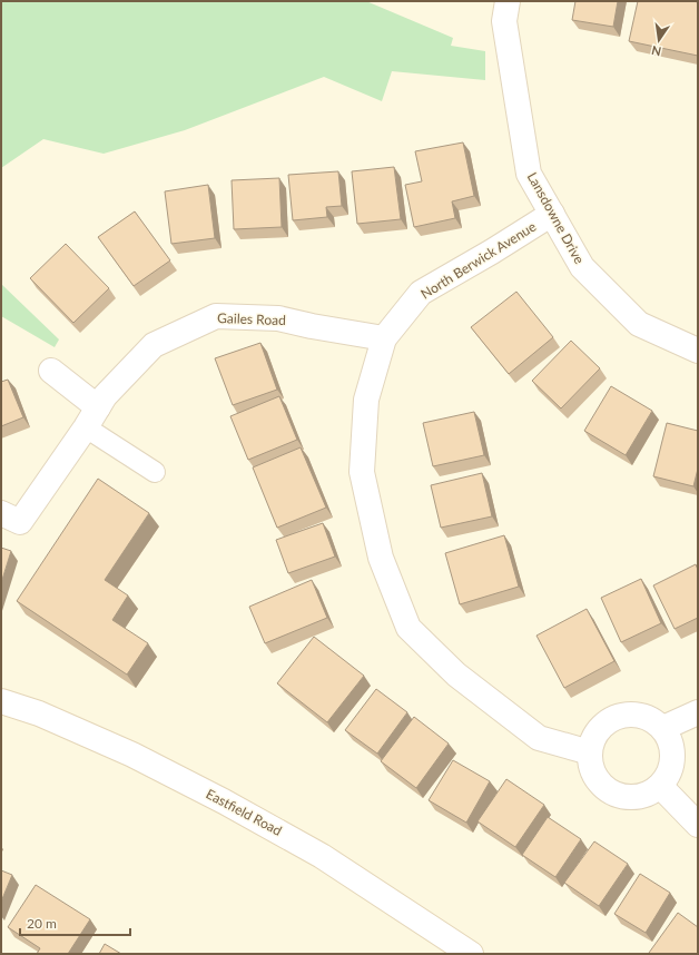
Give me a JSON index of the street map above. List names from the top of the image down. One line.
{"streets":{"street":["Lansdowne Drive","North Berwick Avenue","Gailes Road","Eastfield Road"]},"crossings":[["Lansdowne Drive","North Berwick Avenue"],["North Berwick Avenue","Gailes Road"]],"scale_bar":"20 m","north":"bottom"}
